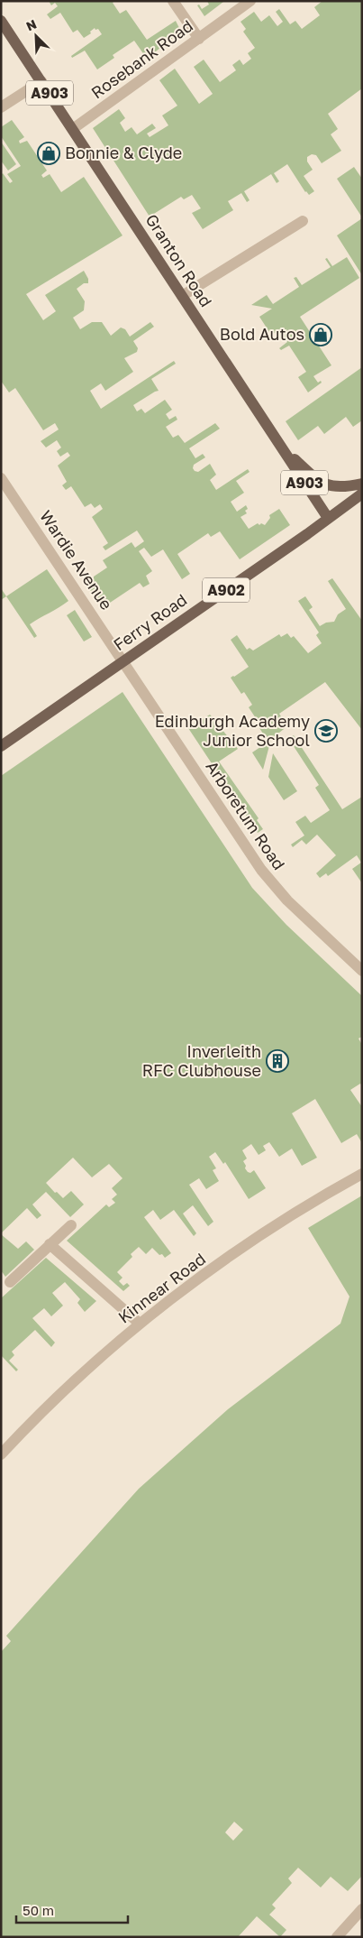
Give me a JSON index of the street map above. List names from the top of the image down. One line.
{"streets":{"main road":["A903","Granton Road","A902","Ferry Road"],"street":["Rosebank Road","Wardie Avenue","Arboretum Road","Kinnear Road"]},"crossings":[["Rosebank Road","Granton Road"],["Granton Road","Ferry Road"],["Wardie Avenue","Ferry Road"],["Wardie Avenue","Arboretum Road"],["Ferry Road","Arboretum Road"]],"places":{"shop":["Bonnie & Clyde","Bold Autos"],"school or university":["Edinburgh Academy Junior School"],"building":["Inverleith RFC Clubhouse"]},"scale_bar":"50 m","north":"top left"}
